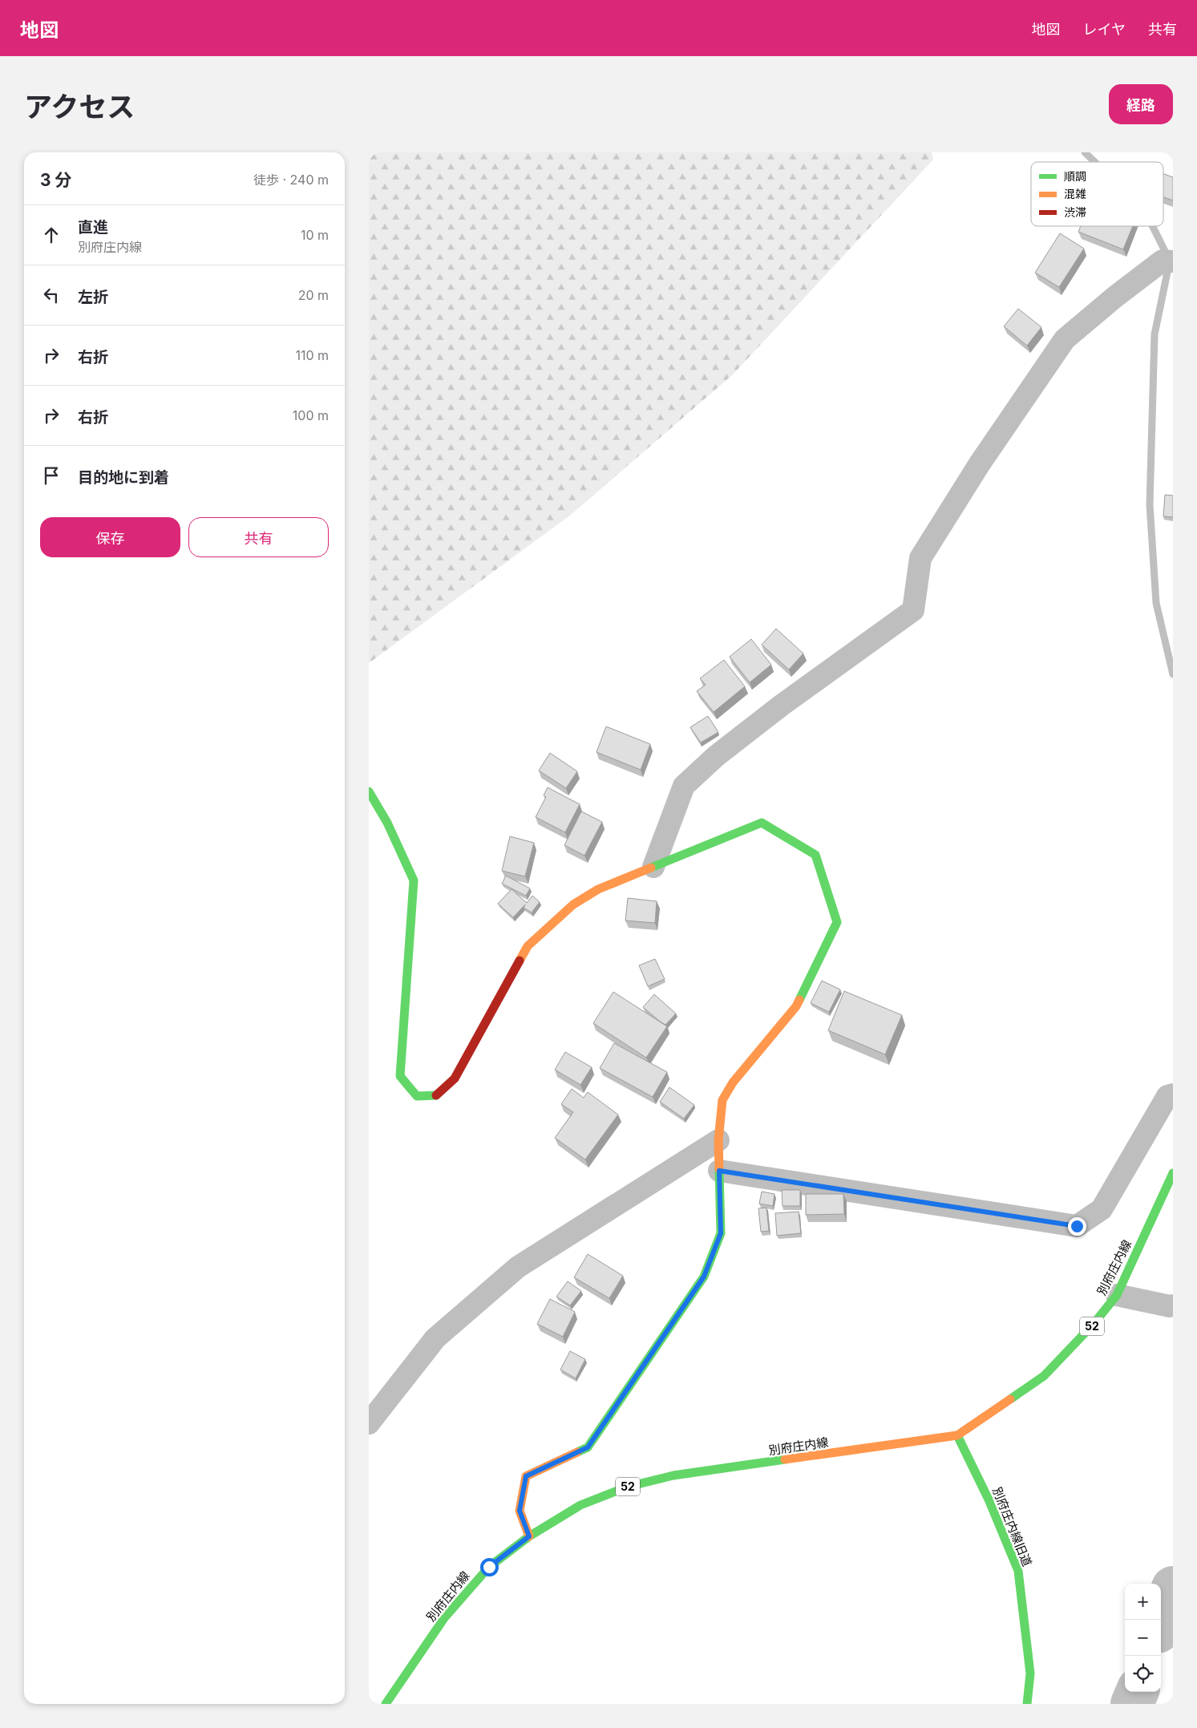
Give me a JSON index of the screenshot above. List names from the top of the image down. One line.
{"streets":{"street":["別府庄内線","52","別府庄内線旧道"]},"crossings":[["別府庄内線","別府庄内線旧道"]],"legend":["順調","混雑","渋滞"],"page":{"header":"地図","nav":["地図","レイヤ","共有"],"title":"アクセス","buttons":["経路",["保存","共有"]],"heading":["3 分","徒歩 · 240 m"],"list":[["直進","別府庄内線","10 m"],["左折","20 m"],["右折","110 m"],["右折","100 m"],"目的地に到着"],"map_buttons":["+","−"]}}
